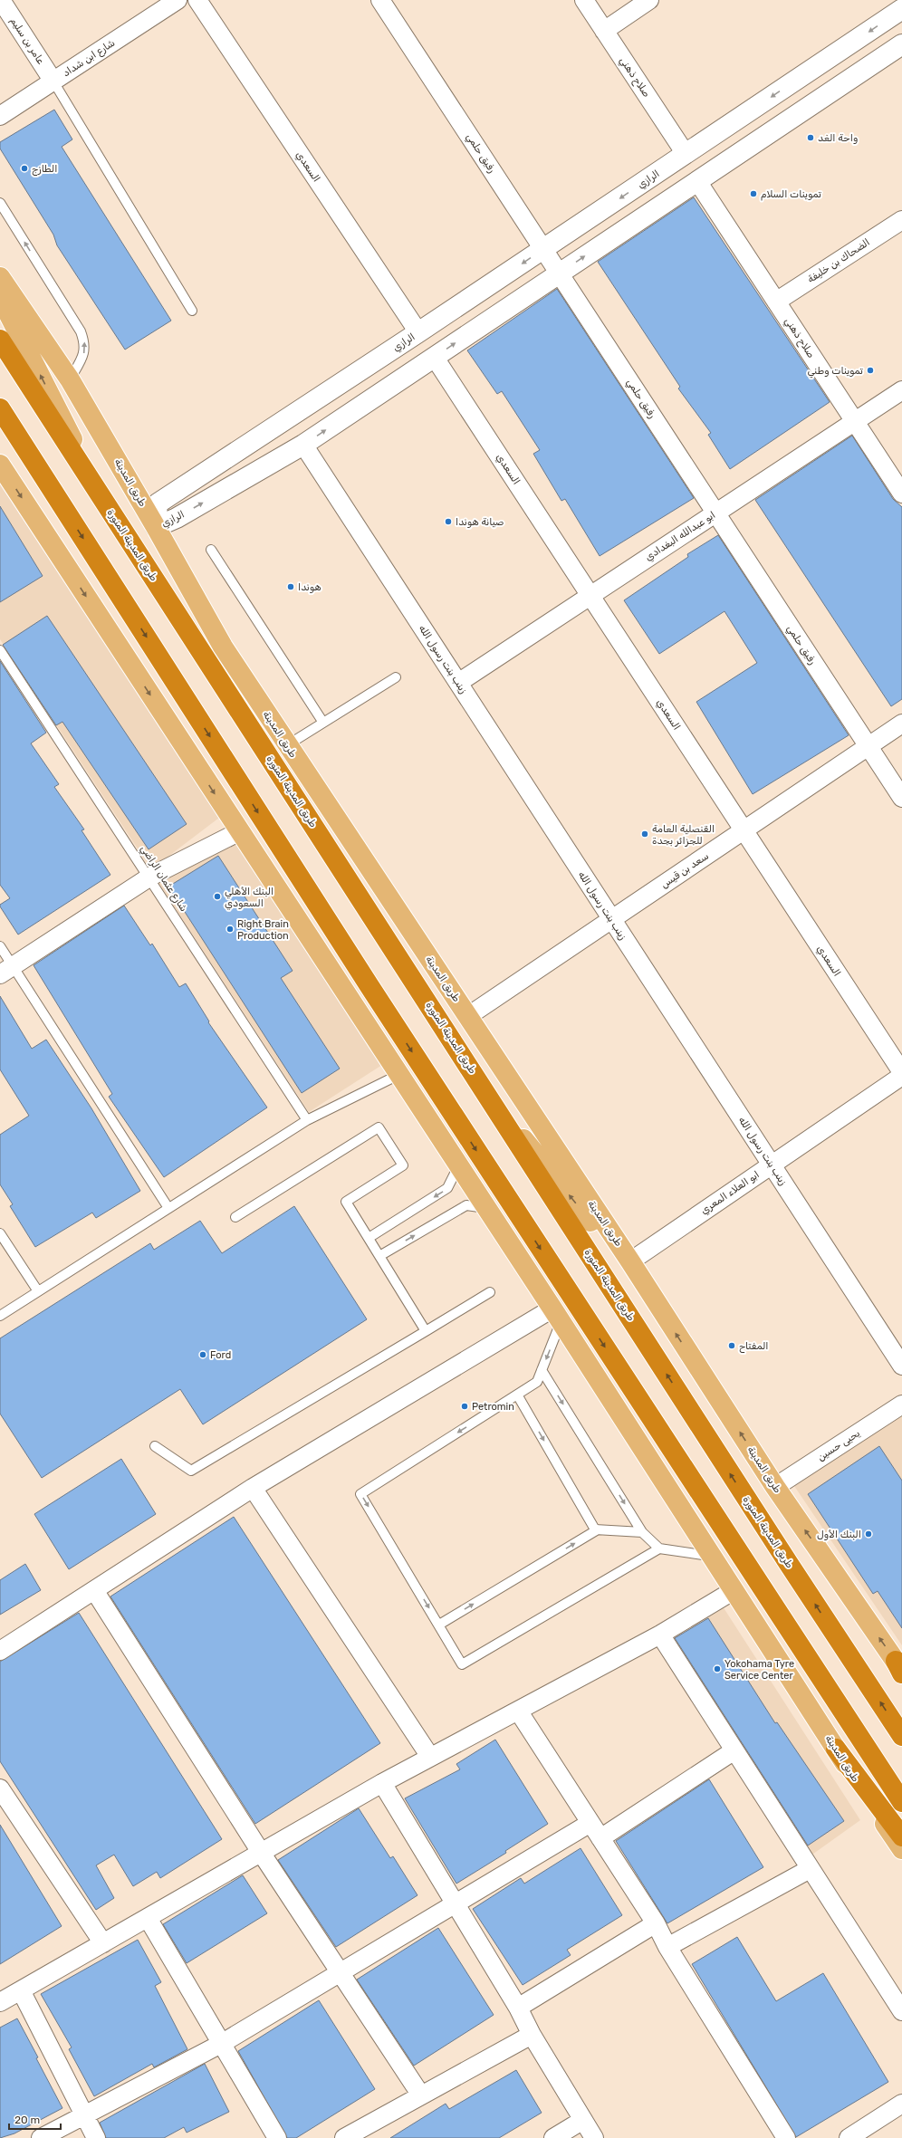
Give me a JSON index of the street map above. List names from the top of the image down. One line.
{"streets":{"highway":["طريق المدينة المنورة"],"main road":["طريق المدينة"],"street":["عامر بن سليم","شارع ابن شداد","صلاح ذهني","رفيق حلمي","السعدي","الرازي","الضحاك بن خليفة","ابو عبدالله البغدادي","زينب بنت رسول الله","سعد بن قيس","ابو العلاء المعري","يحيى حسين"],"lane":["شارع عثمان الراضي"]},"crossings":[["عامر بن سليم","شارع ابن شداد"],["صلاح ذهني","الرازي"],["صلاح ذهني","الضحاك بن خليفة"],["صلاح ذهني","ابو عبدالله البغدادي"],["رفيق حلمي","الرازي"],["رفيق حلمي","ابو عبدالله البغدادي"],["رفيق حلمي","سعد بن قيس"],["السعدي","الرازي"],["السعدي","ابو عبدالله البغدادي"],["السعدي","سعد بن قيس"],["الرازي","طريق المدينة"],["الرازي","زينب بنت رسول الله"],["طريق المدينة","سعد بن قيس"],["طريق المدينة","ابو العلاء المعري"],["طريق المدينة","يحيى حسين"],["ابو عبدالله البغدادي","زينب بنت رسول الله"],["زينب بنت رسول الله","سعد بن قيس"],["زينب بنت رسول الله","ابو العلاء المعري"]],"places":["واحة الغد","الطازج","تموينات السلام","تموينات وطني","صيانة هوندا","هوندا","القنصلية العامة للجزائر بجدة","البنك الأهلي السعودي","Right Brain Production","المفتاح","Ford","Petromin","البنك الأول","Yokohama Tyre Service Center"],"scale_bar":"20 m"}
